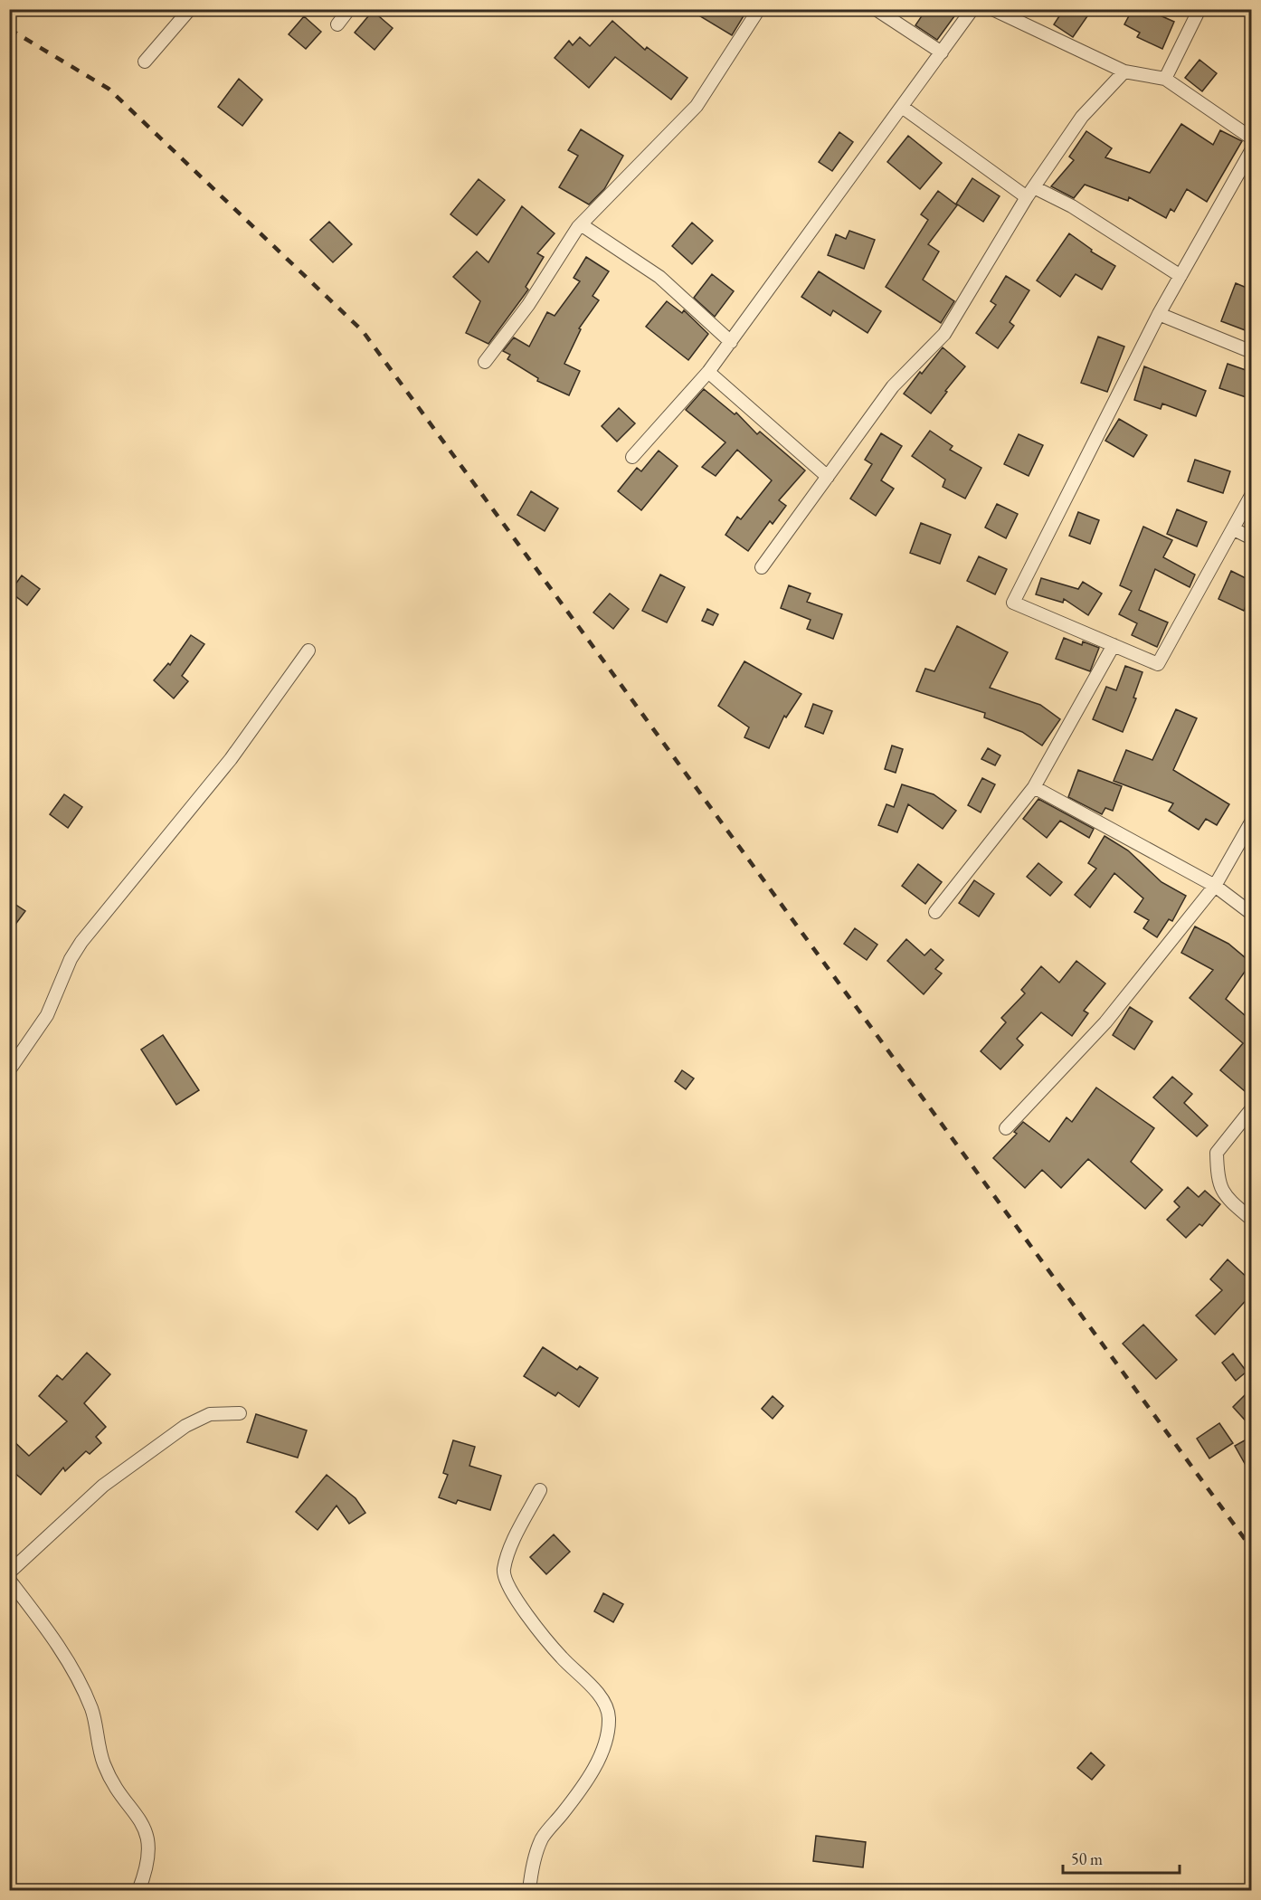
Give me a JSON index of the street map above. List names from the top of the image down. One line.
{"scale_bar":"50 m"}
